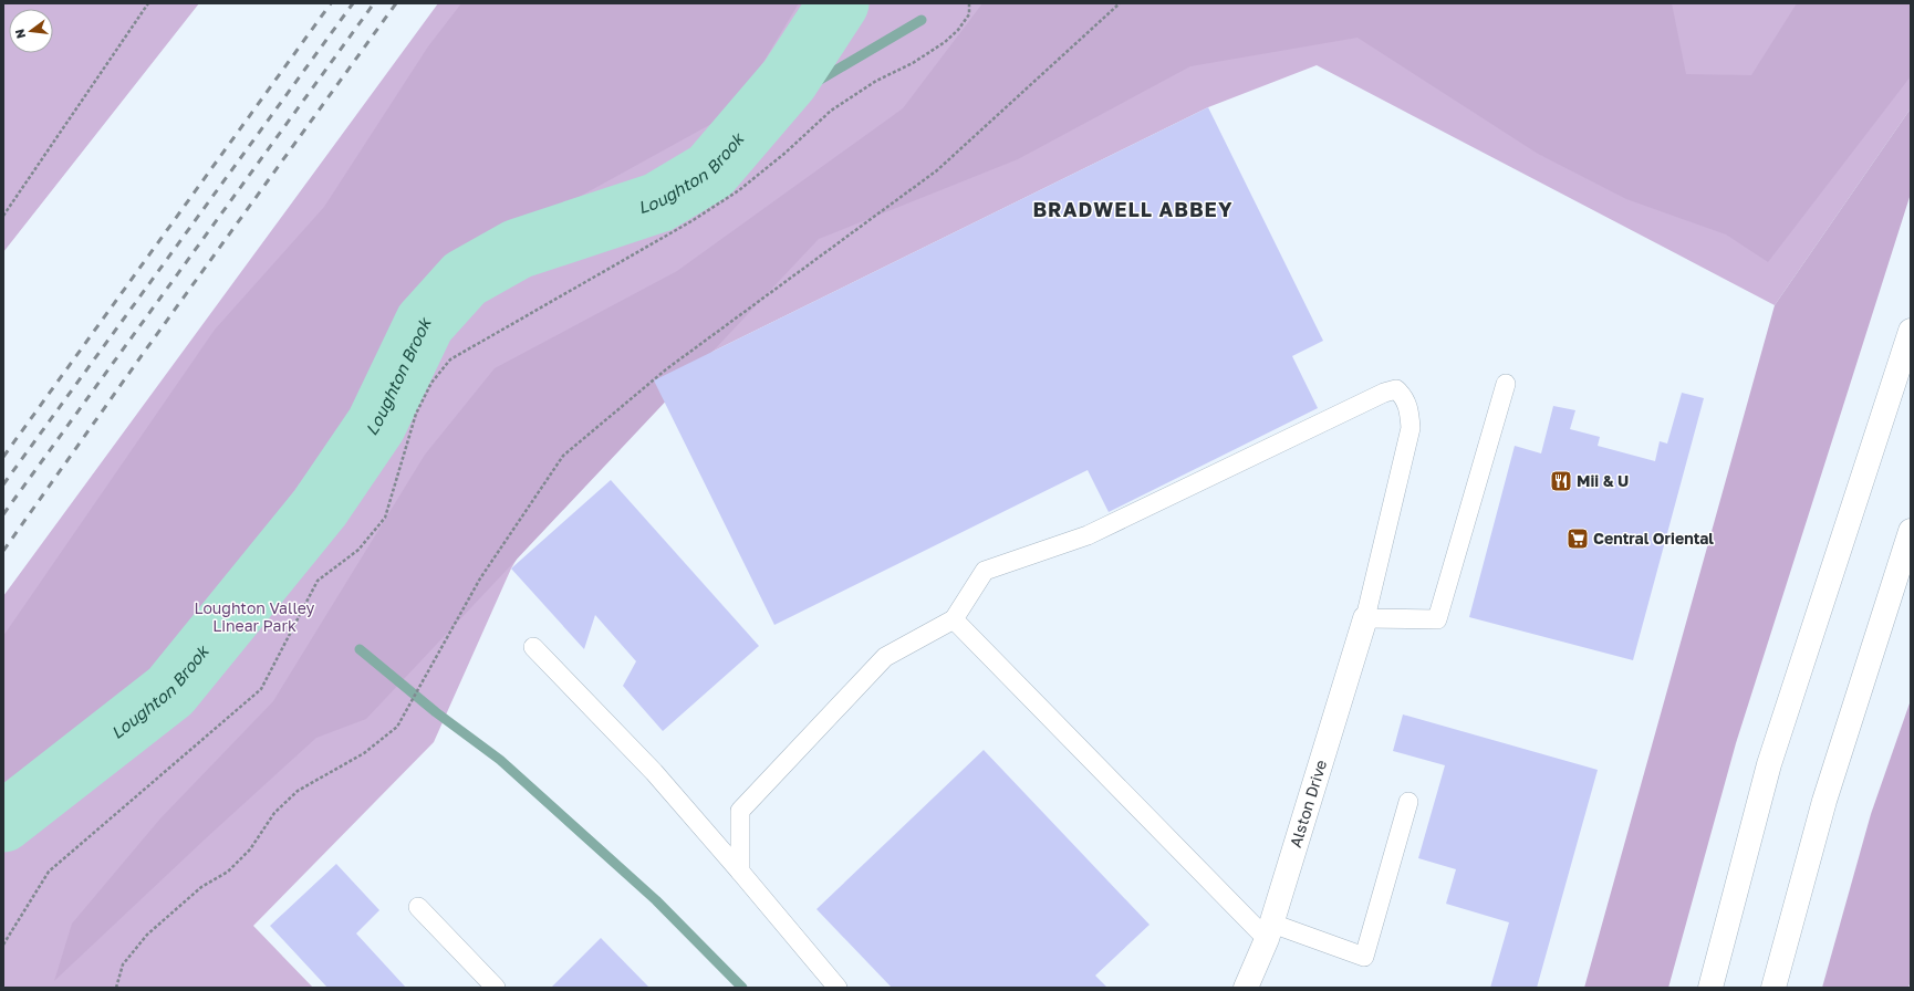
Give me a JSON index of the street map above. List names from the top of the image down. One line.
{"streets":{"main road":["Alston Drive"]},"districts":["BRADWELL ABBEY"],"water":["Loughton Brook"],"parks":["Loughton Valley Linear Park"],"places":{"restaurant":["Mii & U"],"supermarket":["Central Oriental"]},"north":"left"}
